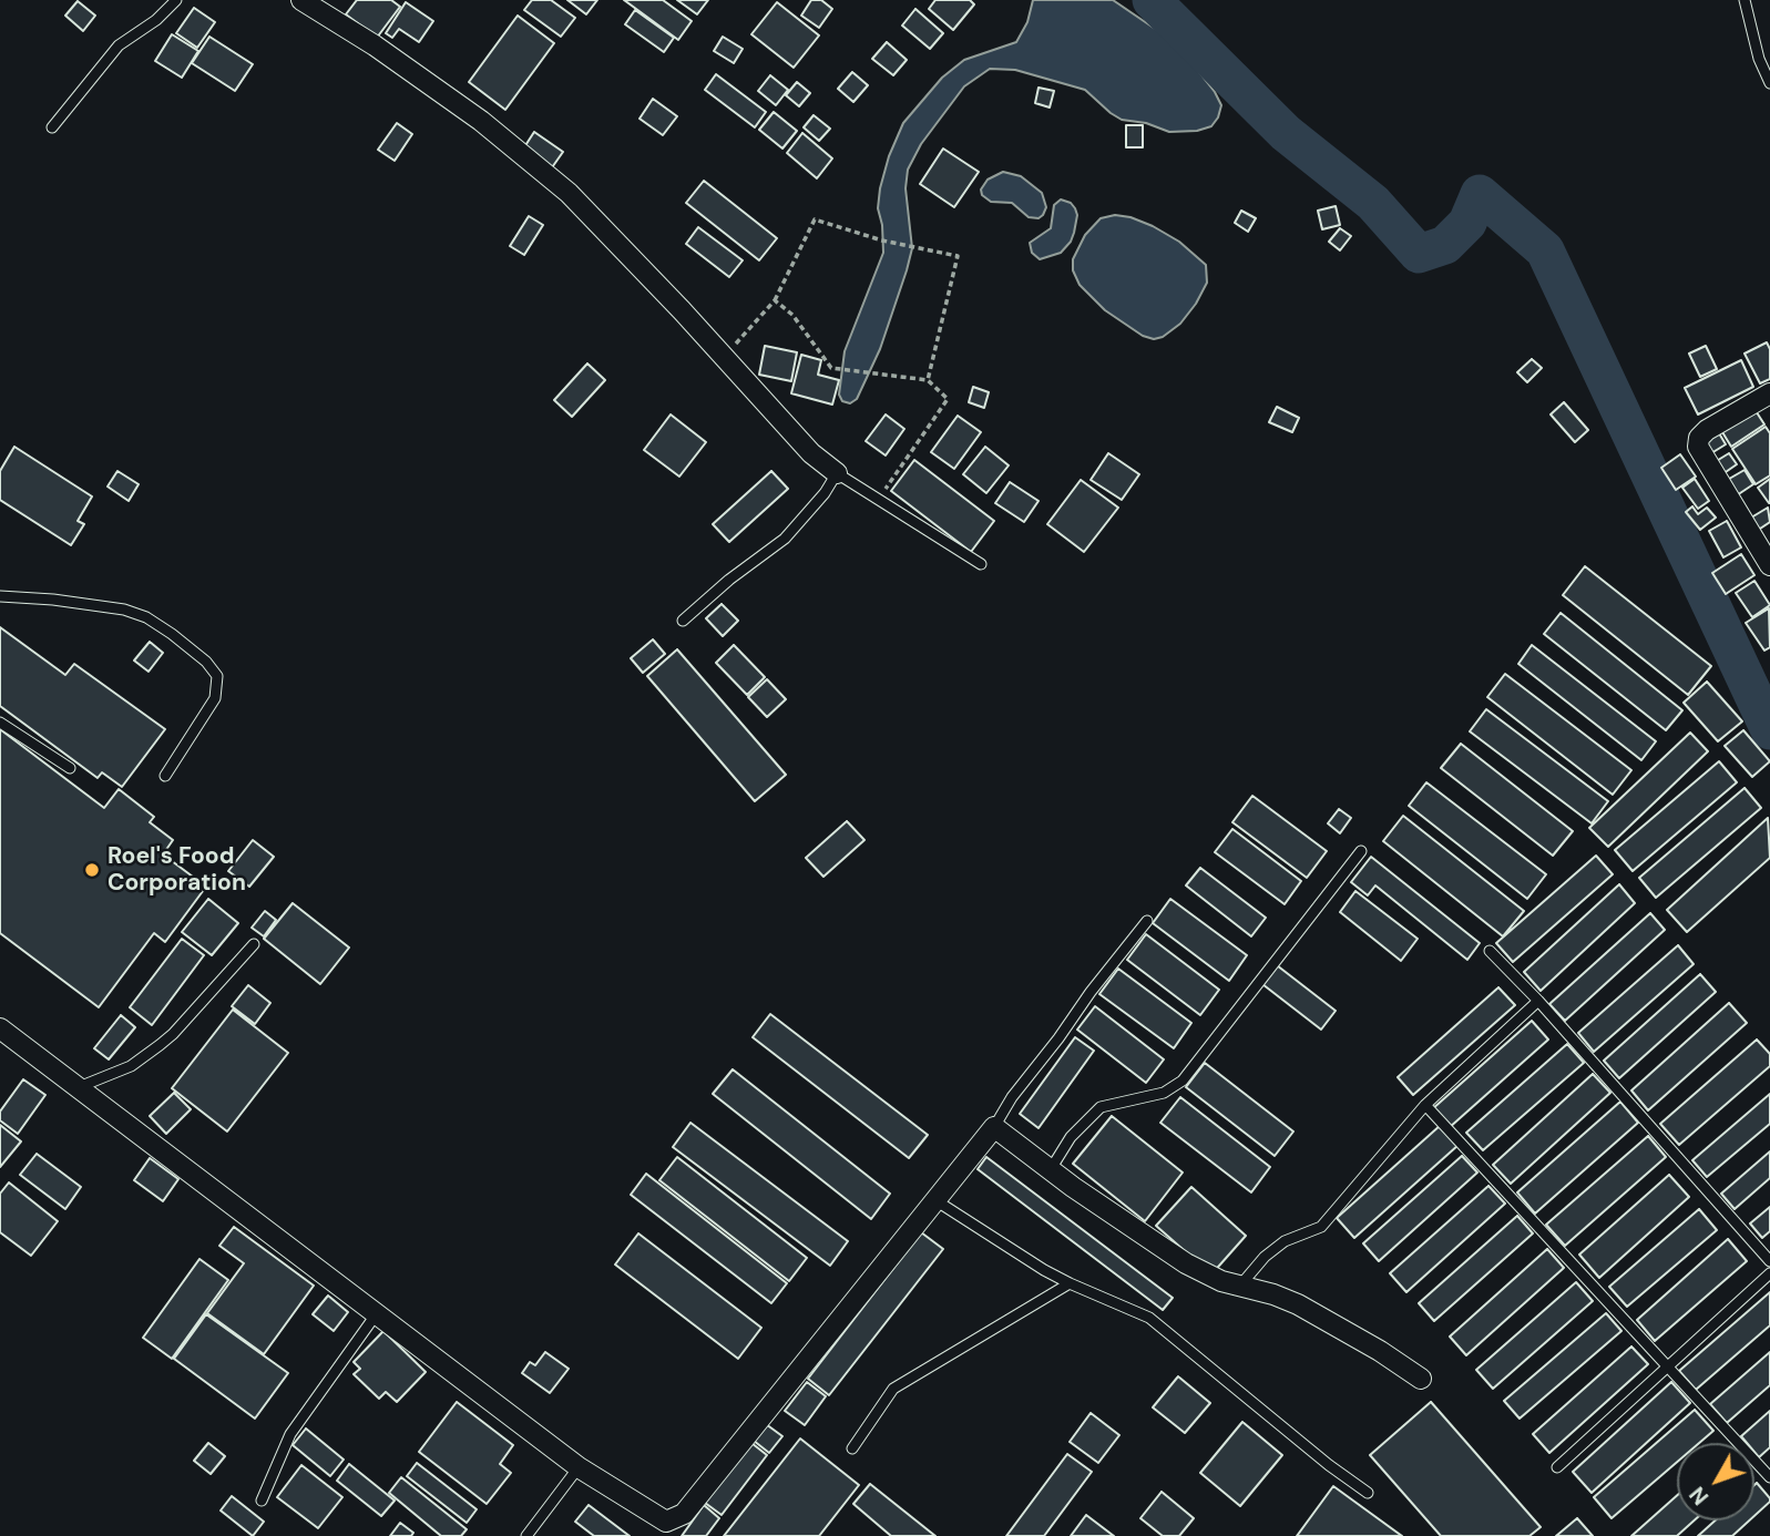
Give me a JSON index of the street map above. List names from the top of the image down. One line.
{"places":["Roel's Food Corporation"],"north":"bottom left"}
